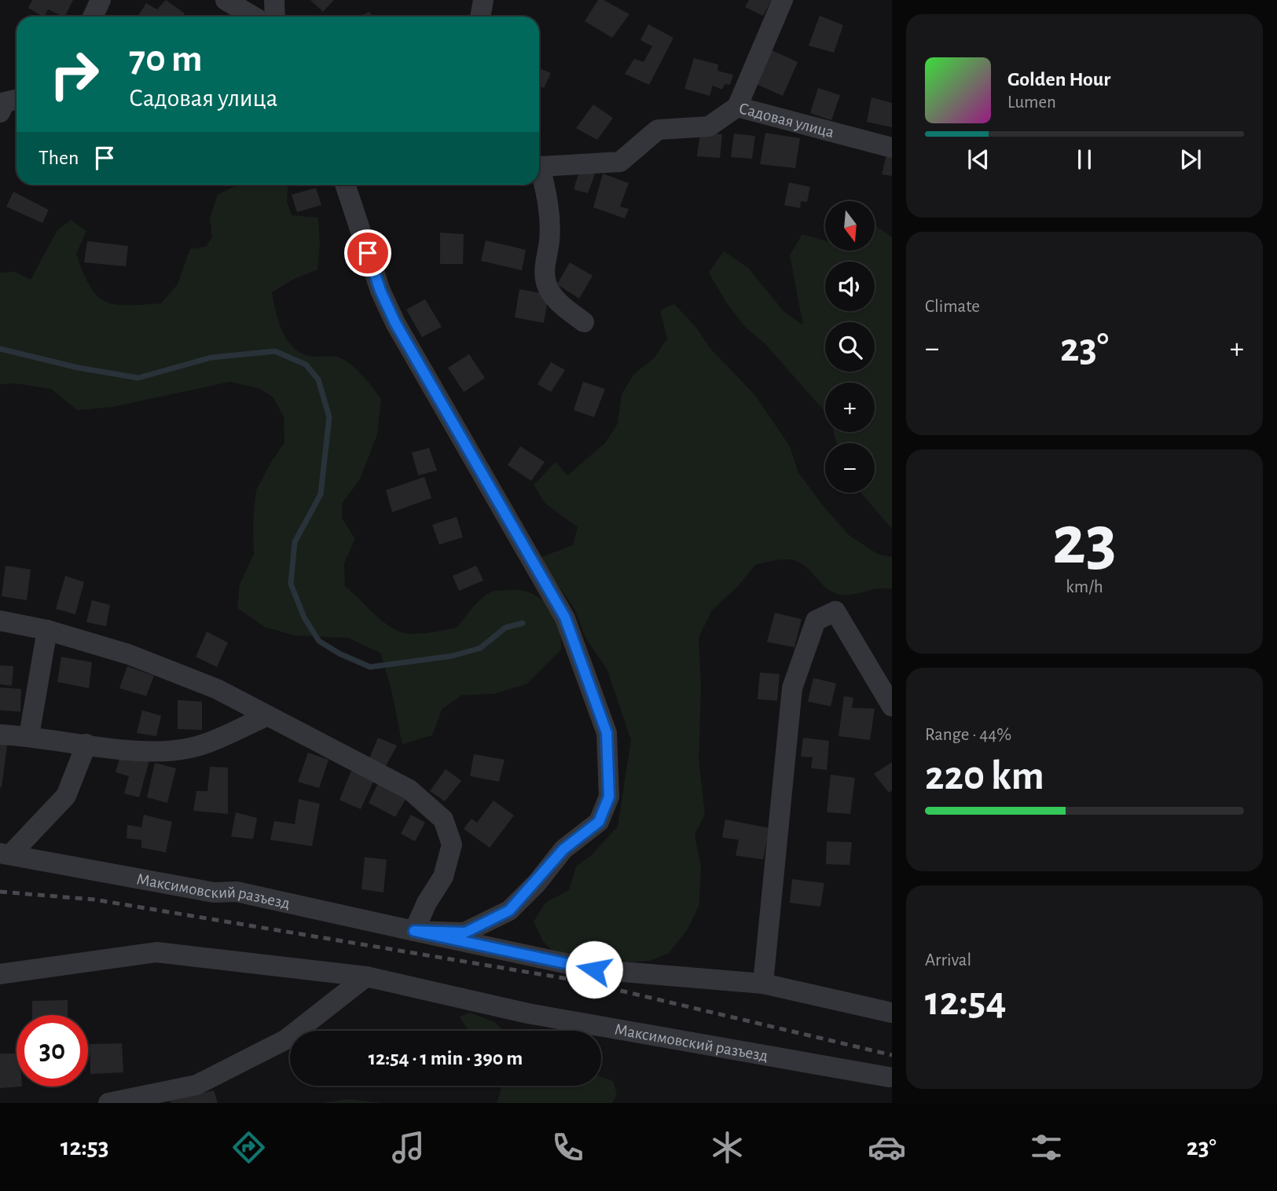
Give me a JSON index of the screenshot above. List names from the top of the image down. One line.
{"streets":{"street":["Садовая улица","Максимовский разъезд"]},"north":"bottom","page":{"turn":["70 m","Садовая улица"],"song":["Golden Hour","Lumen"],"then":"Then","map_buttons":["+","−"],"tile":["Climate",["23","km/h"],["Range · 44%","220 km"],["Arrival","12:54"]],"heat":["−","23°","+"],"limit":"30","trip":"12:54 · 1 min · 390 m","tabs":["12:53","23°"]}}
